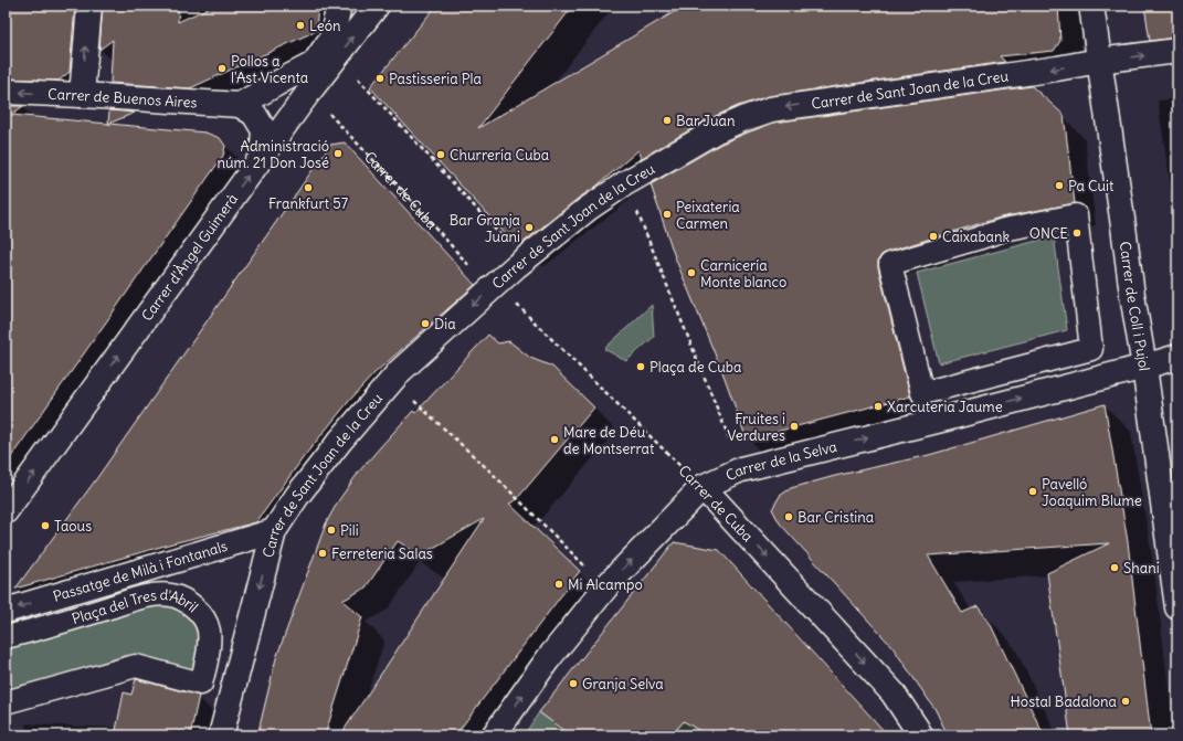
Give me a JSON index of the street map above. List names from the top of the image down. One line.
{"streets":{"street":["Carrer de Sant Joan de la Creu","Carrer de Buenos Aires","Carrer de Cuba","Carrer d'Àngel Guimerà","Carrer de Coll i Pujol","Carrer de la Selva","Passatge de Milà i Fontanals","Plaça del Tres d'Abril"]},"crossings":[["Carrer de Sant Joan de la Creu","Carrer de Cuba"],["Carrer de Sant Joan de la Creu","Carrer de Coll i Pujol"],["Carrer de Sant Joan de la Creu","Passatge de Milà i Fontanals"],["Carrer de Cuba","Carrer d'Àngel Guimerà"],["Carrer de Cuba","Carrer de la Selva"],["Carrer de Coll i Pujol","Carrer de la Selva"]],"one_way":["Carrer de Cuba","Carrer d'Àngel Guimerà","Carrer de la Selva","Passatge de Milà i Fontanals"],"places":["León","Pollos a l'Ast Vicenta","Pastisseria Pla","Bar Juan","Administració núm. 21 Don José","Churrería Cuba","Pa Cuit","Frankfurt 57","Peixateria Carmen","Bar Granja Juani","ONCE","Caixabank","Carnicería Monte blanco","Dia","Plaça de Cuba","Xarcuteria Jaume","Fruites i Verdures","Mare de Déu de Montserrat","Pavelló Joaquim Blume","Bar Cristina","Taous","Pili","Ferreteria Salas","Shani","Mi Alcampo","Granja Selva","Hostal Badalona"]}
